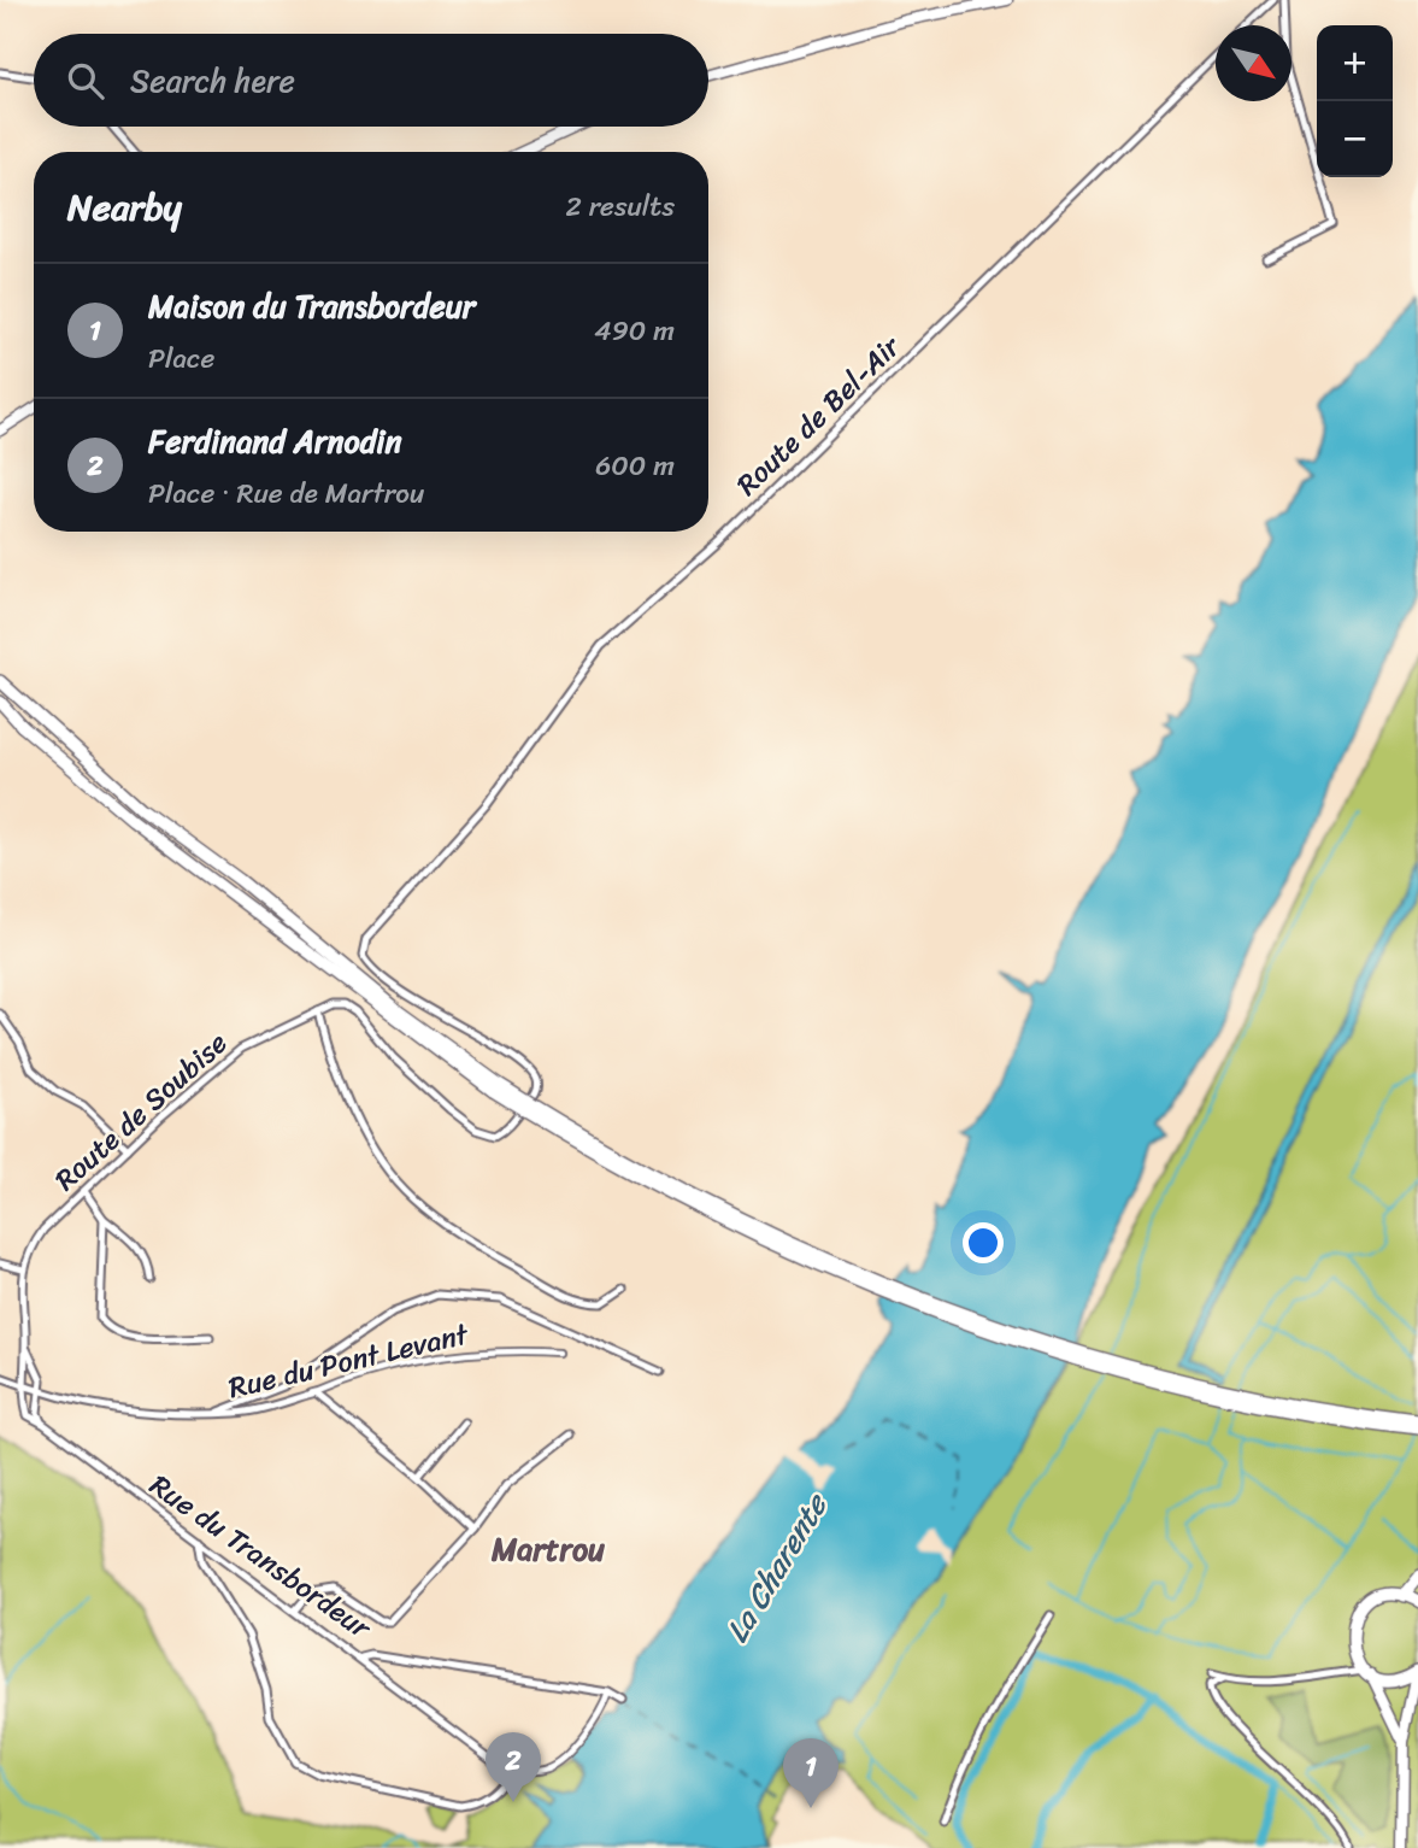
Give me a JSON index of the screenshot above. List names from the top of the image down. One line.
{"streets":{"street":["Route de Bel-Air","Route de Soubise","Rue du Pont Levant","Rue du Transbordeur"]},"crossings":[["Route de Bel-Air","Route de Soubise"],["Rue du Pont Levant","Rue du Transbordeur"]],"districts":["Martrou"],"water":["La Charente"],"north":"bottom right","page":{"map_buttons":["+","−"],"search":"Search here","heading":["Nearby","2 results"],"list":[{"mark":"1","name":"Maison du Transbordeur","note":"Place","value":"490 m"},{"mark":"2","name":"Ferdinand Arnodin","note":"Place · Rue de Martrou","value":"600 m"}],"pins":["2","1"]}}
